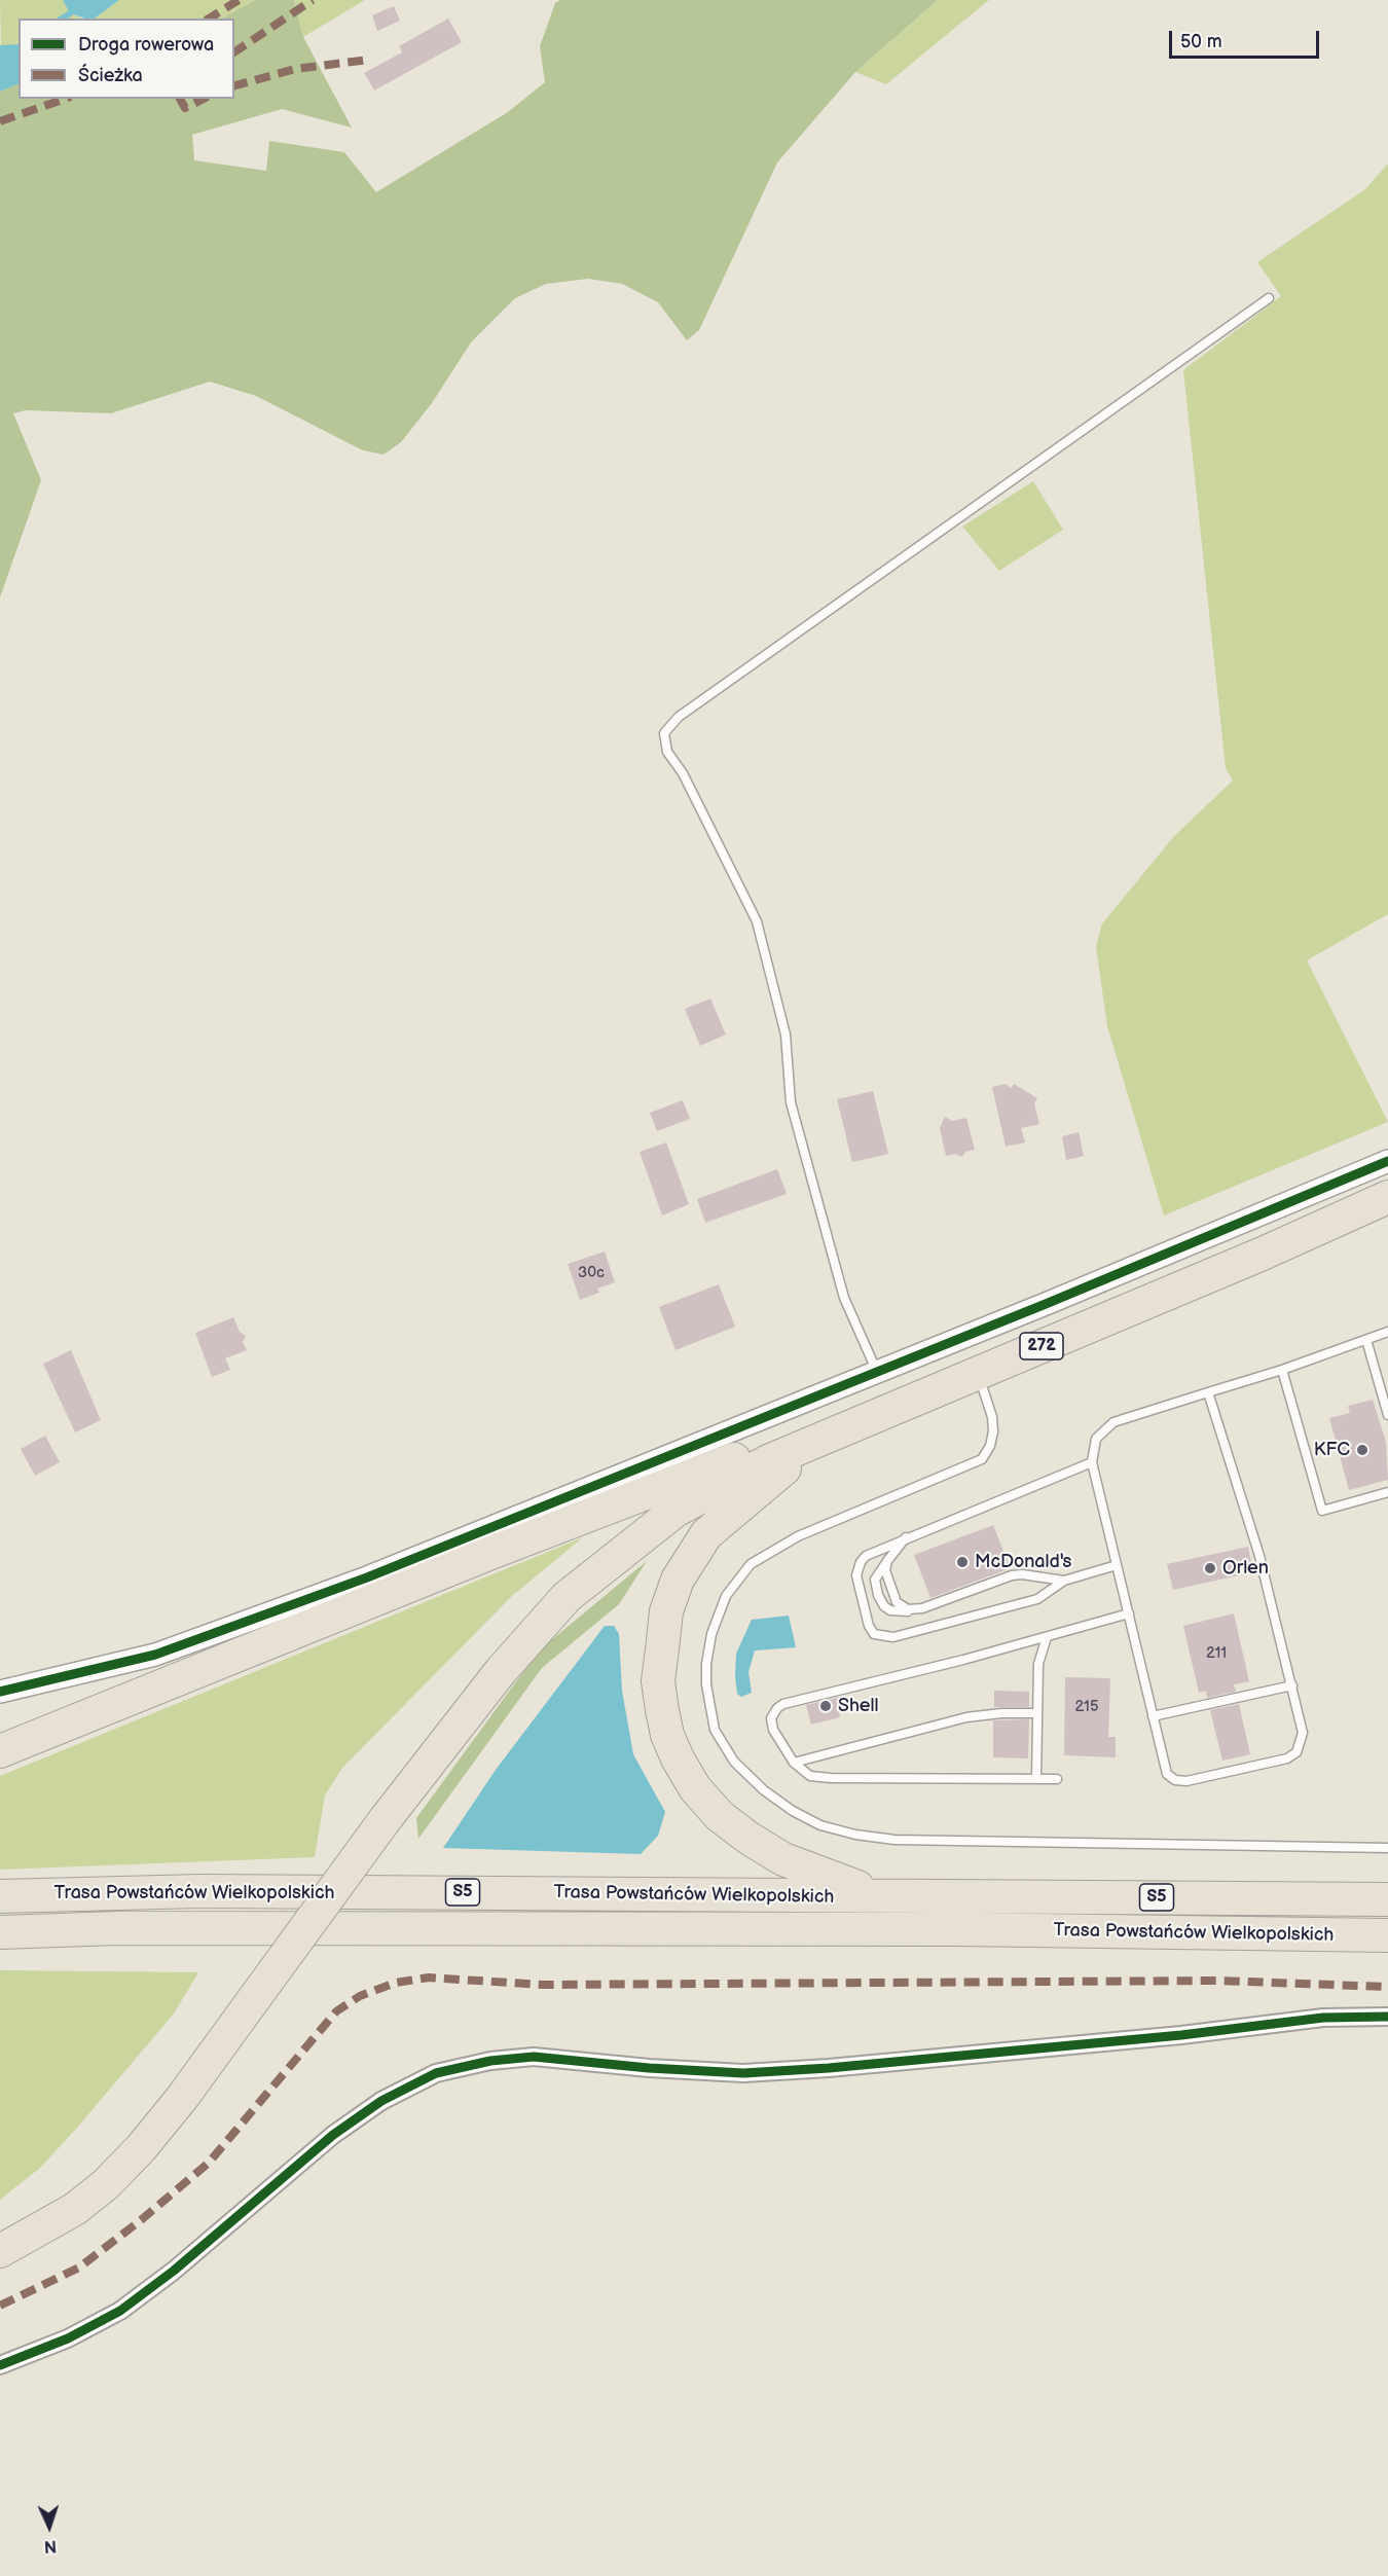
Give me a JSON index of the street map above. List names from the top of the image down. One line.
{"streets":{"highway":["272","S5","Trasa Powstańców Wielkopolskich"]},"places":["KFC","McDonald's","Orlen","Shell"],"house_numbers":["30c","211","215"],"legend":["Droga rowerowa","Ścieżka"],"scale_bar":"50 m","north":"bottom"}
